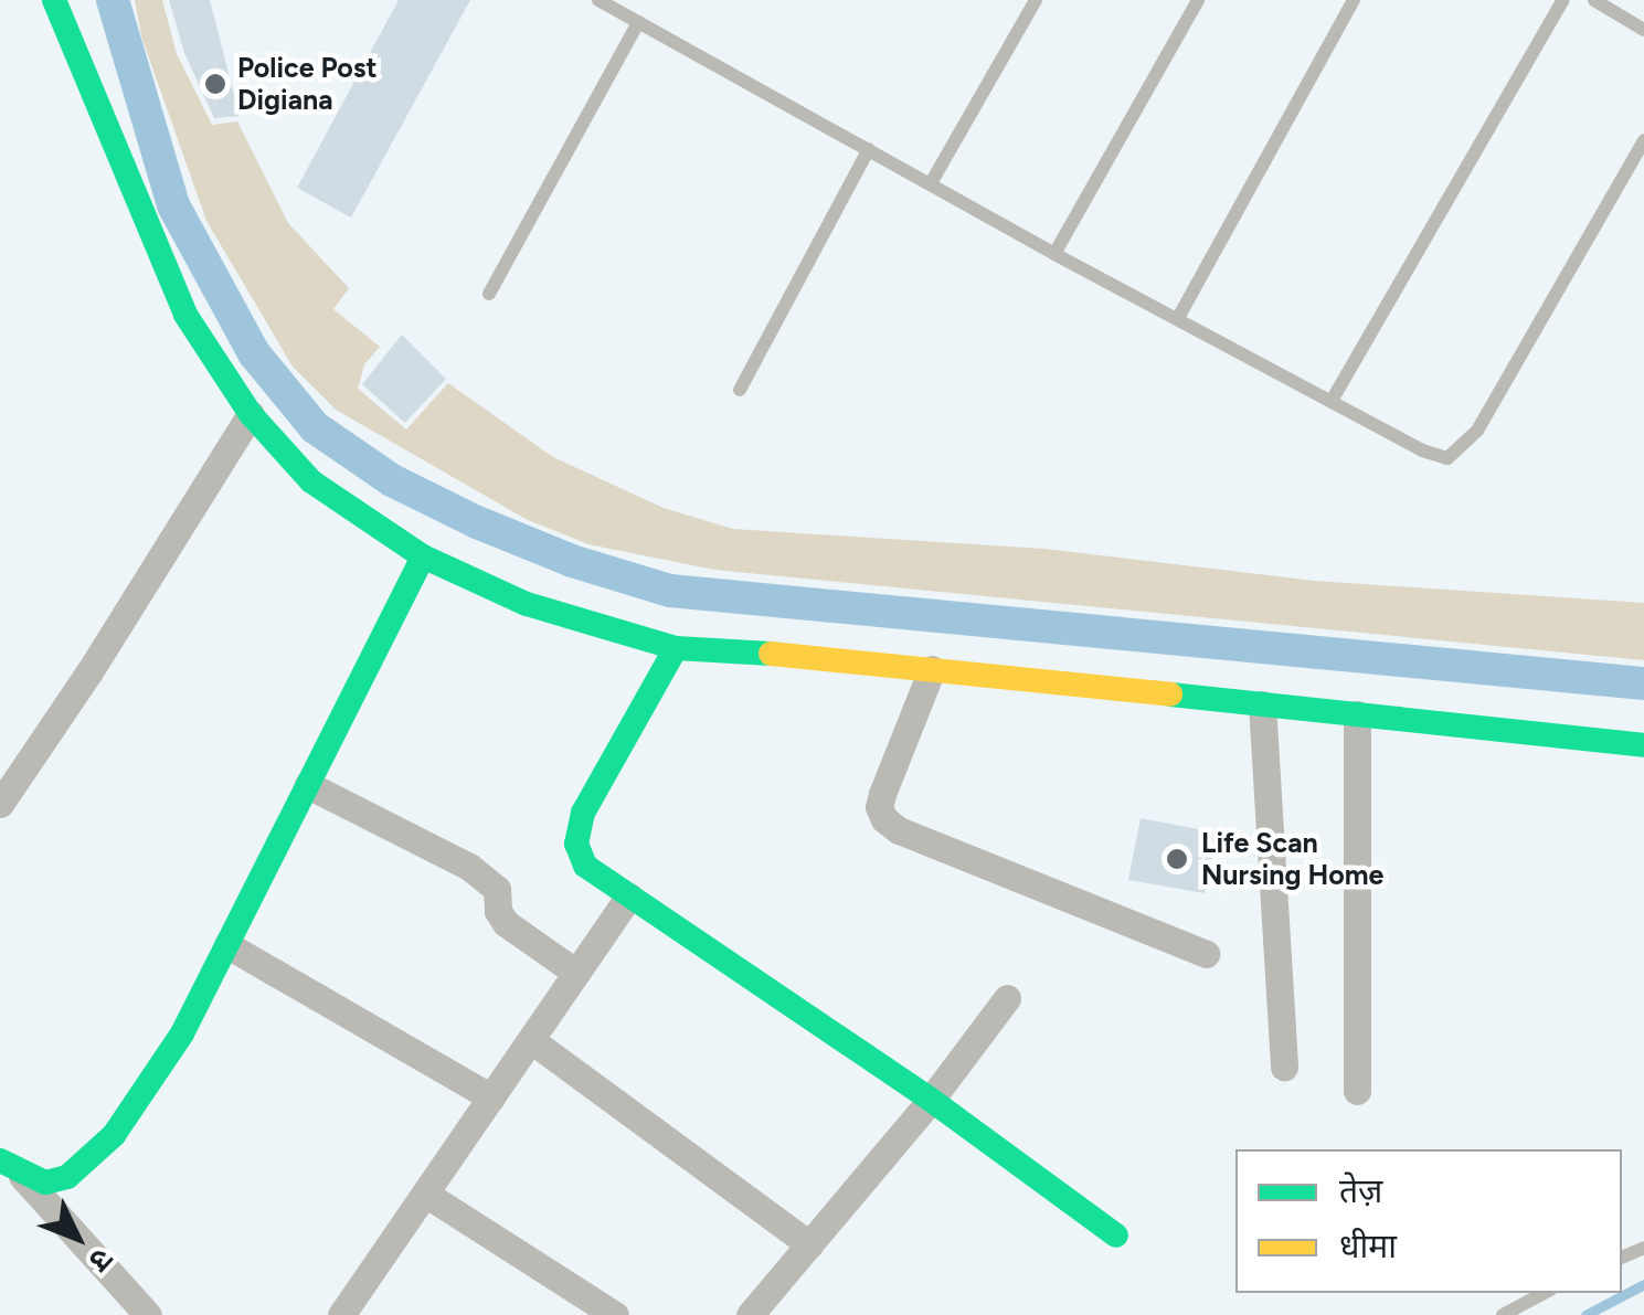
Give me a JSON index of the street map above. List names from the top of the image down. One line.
{"places":["Police Post Digiana","Life Scan Nursing Home"],"legend":["तेज़","धीमा"],"north":"bottom right"}
